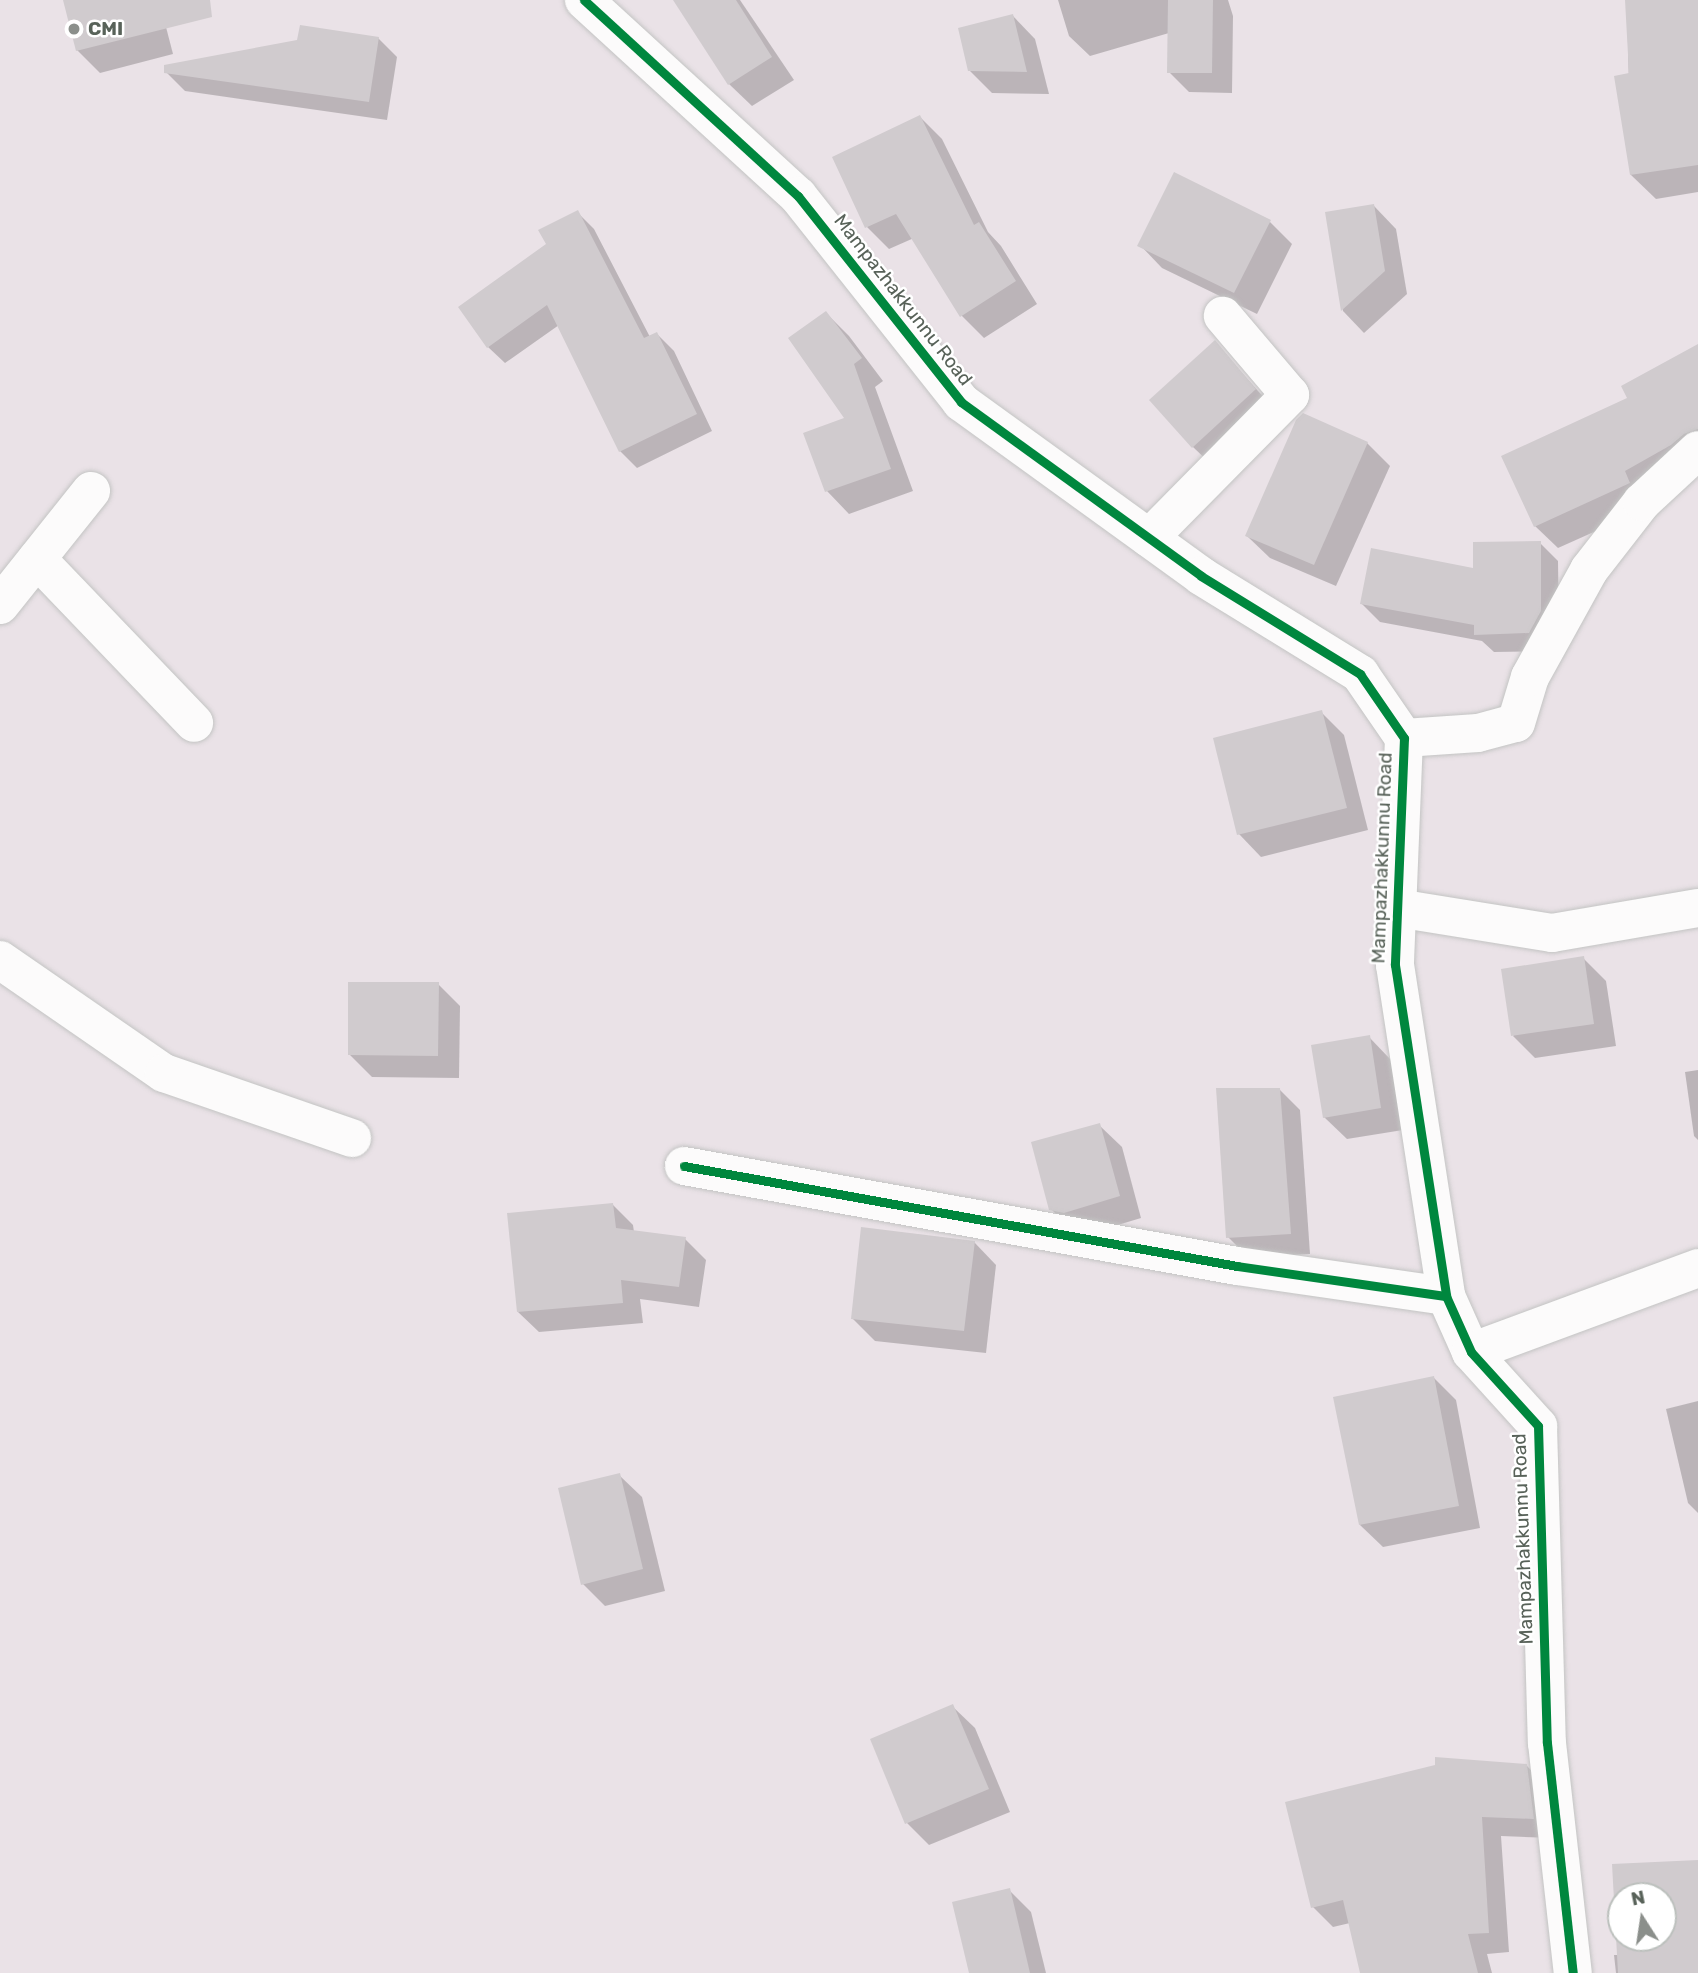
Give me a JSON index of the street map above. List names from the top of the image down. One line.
{"streets":{"street":["Mampazhakkunnu Road"]},"places":["CMI"],"north":"top"}
